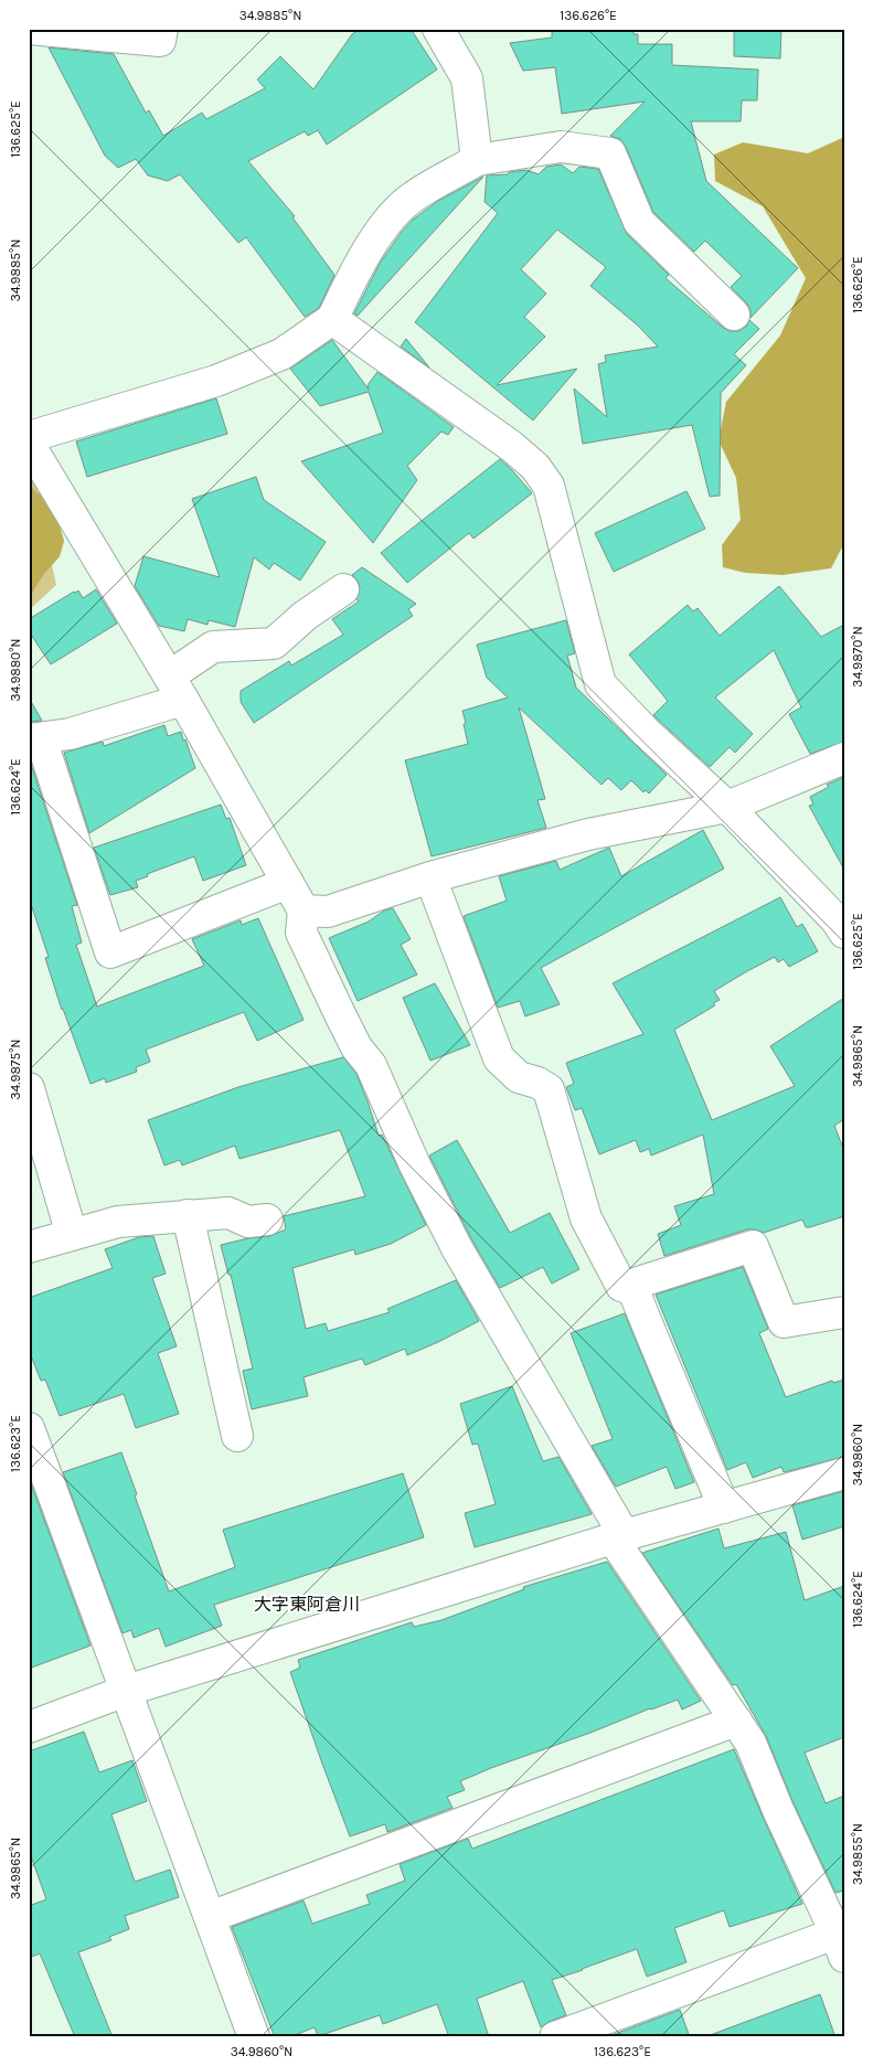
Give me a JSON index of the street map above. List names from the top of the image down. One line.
{"districts":["大字東阿倉川"],"coordinates":["34.9885°N","136.626°E","136.625°E","34.9870°N","34.9880°N","136.624°E","34.9865°N","34.9875°N","136.623°E","34.9860°N","34.9855°N"]}
